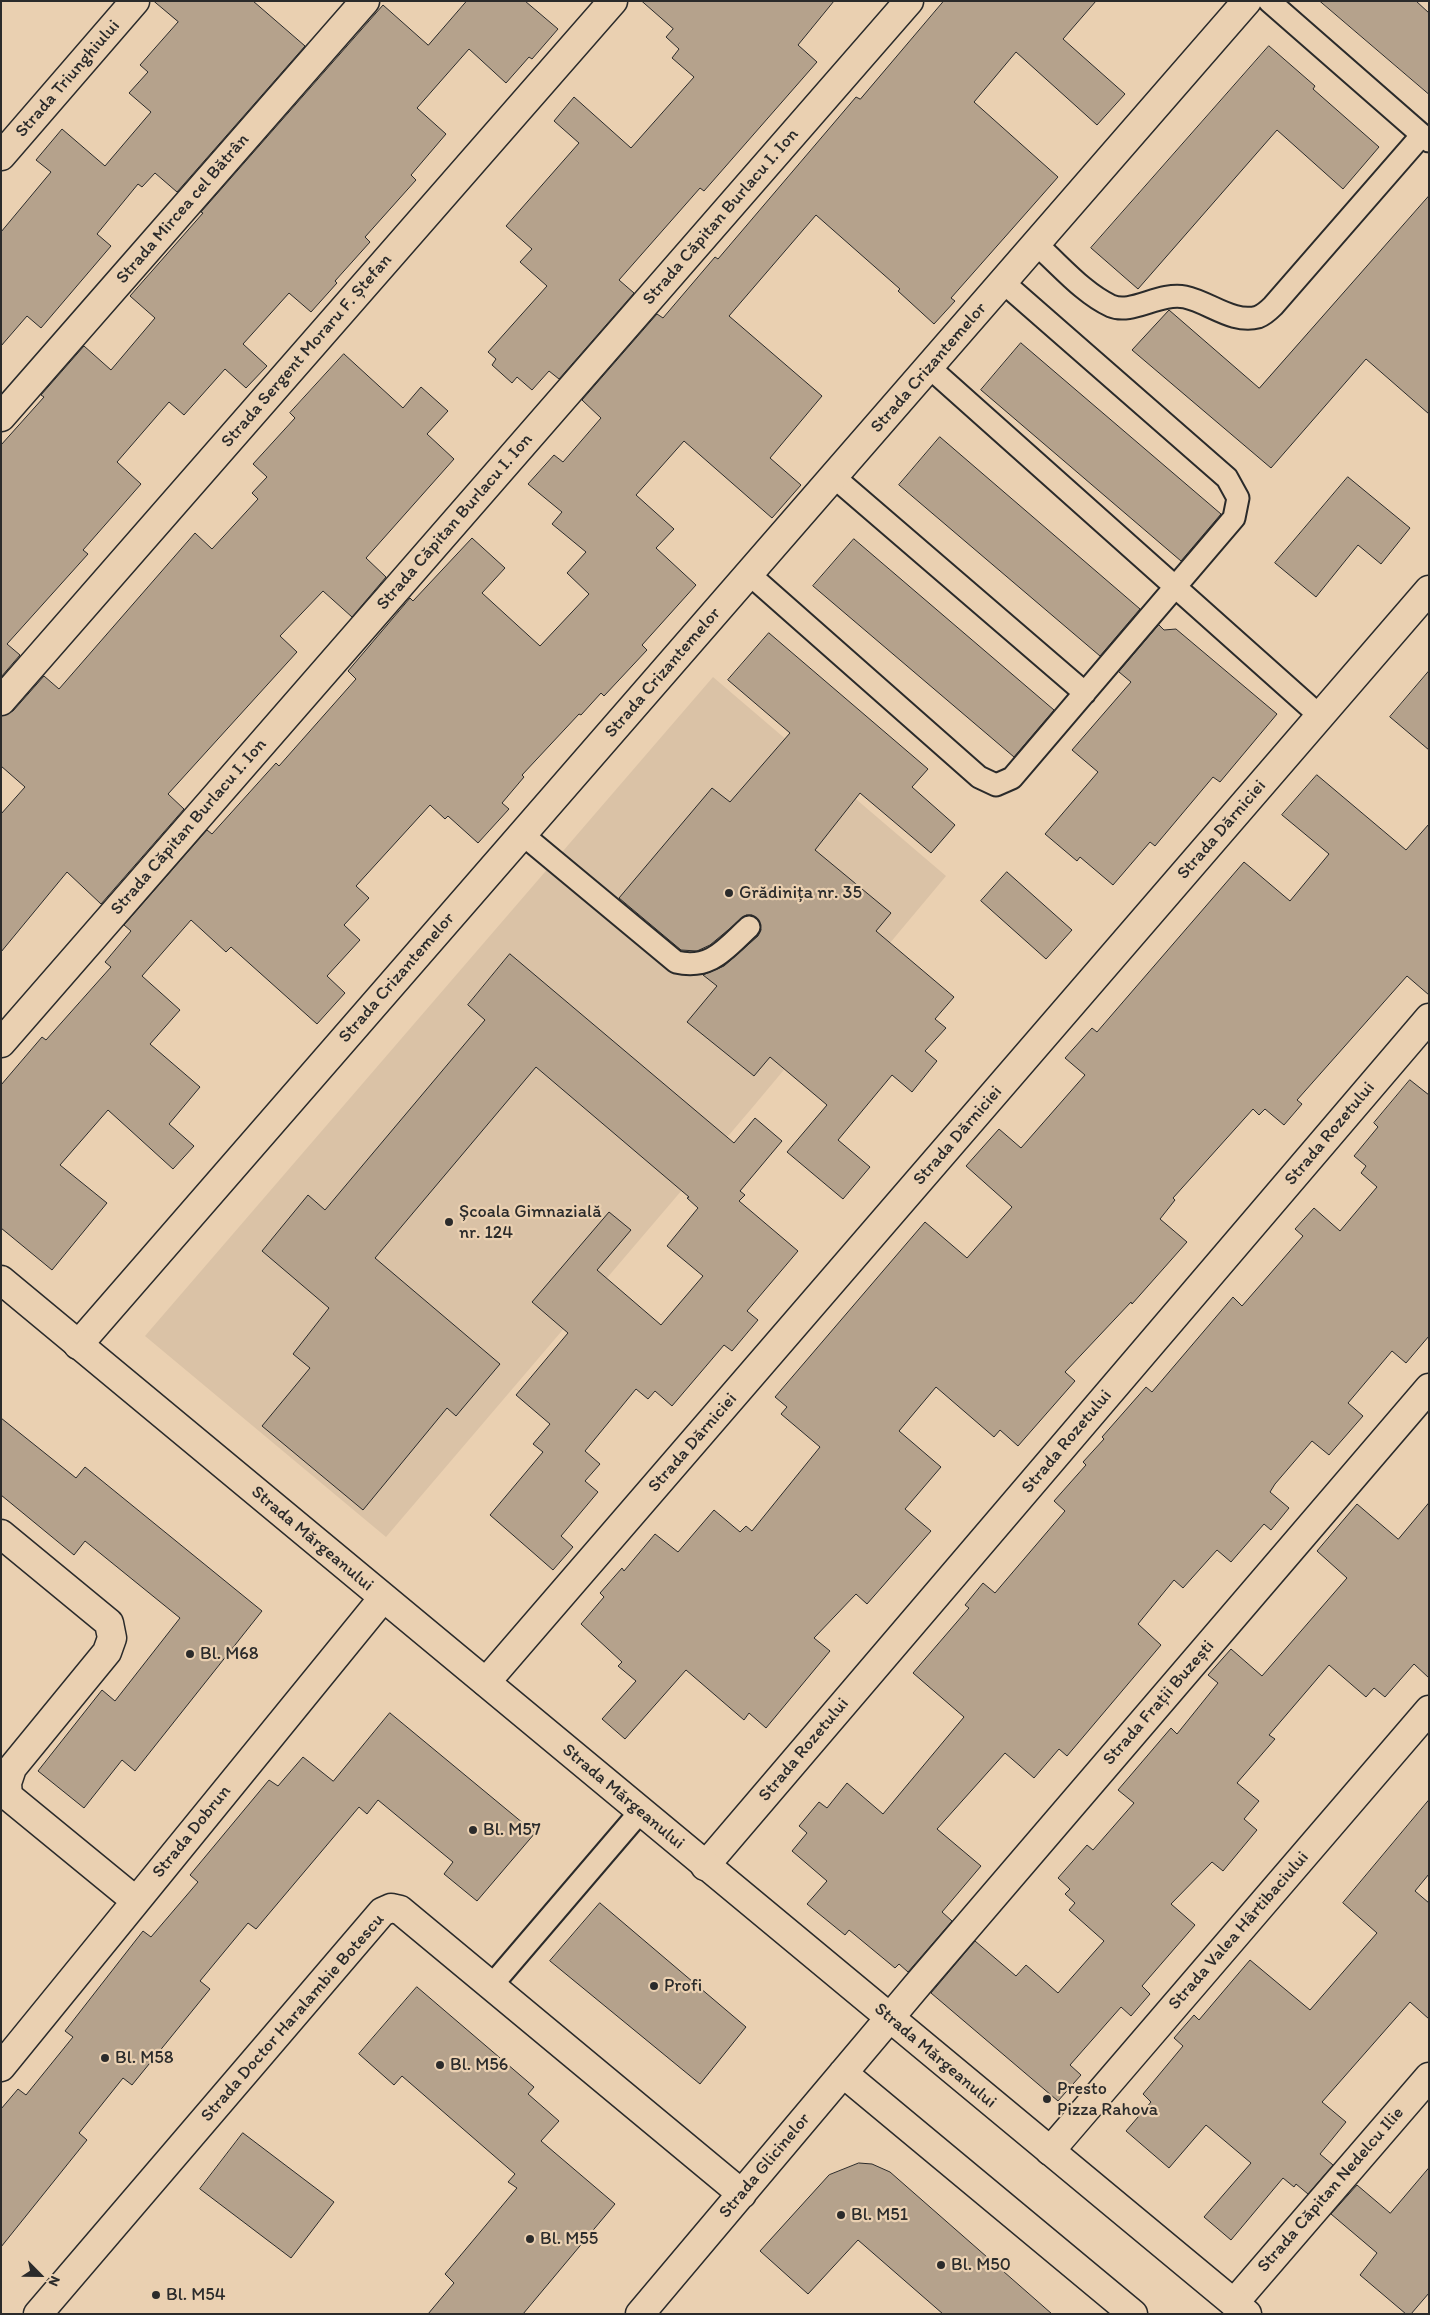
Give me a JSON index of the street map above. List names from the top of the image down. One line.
{"streets":{"street":["Strada Triunghiului","Strada Mircea cel Bătrân","Strada Căpitan Burlacu I. Ion","Strada Sergent Moraru F. Ștefan","Strada Crizantemelor","Strada Dărniciei","Strada Rozetului","Strada Mărgeanului","Strada Frații Buzești","Strada Dobrun","Strada Valea Hârtibaciului","Strada Doctor Haralambie Botescu","Strada Glicinelor","Strada Căpitan Nedelcu Ilie"]},"crossings":[["Strada Crizantemelor","Strada Mărgeanului"],["Strada Dărniciei","Strada Mărgeanului"],["Strada Rozetului","Strada Mărgeanului"],["Strada Mărgeanului","Strada Frații Buzești"],["Strada Mărgeanului","Strada Dobrun"],["Strada Mărgeanului","Strada Valea Hârtibaciului"],["Strada Mărgeanului","Strada Glicinelor"],["Strada Mărgeanului","Strada Căpitan Nedelcu Ilie"],["Strada Frații Buzești","Strada Glicinelor"],["Strada Doctor Haralambie Botescu","Strada Glicinelor"]],"places":["Grădinița nr. 35","Școala Gimnazială nr. 124","Bl. M68","Bl. M57","Profi","Bl. M58","Bl. M56","Presto Pizza Rahova","Bl. M51","Bl. M55","Bl. M50","Bl. M54"],"north":"bottom right"}
